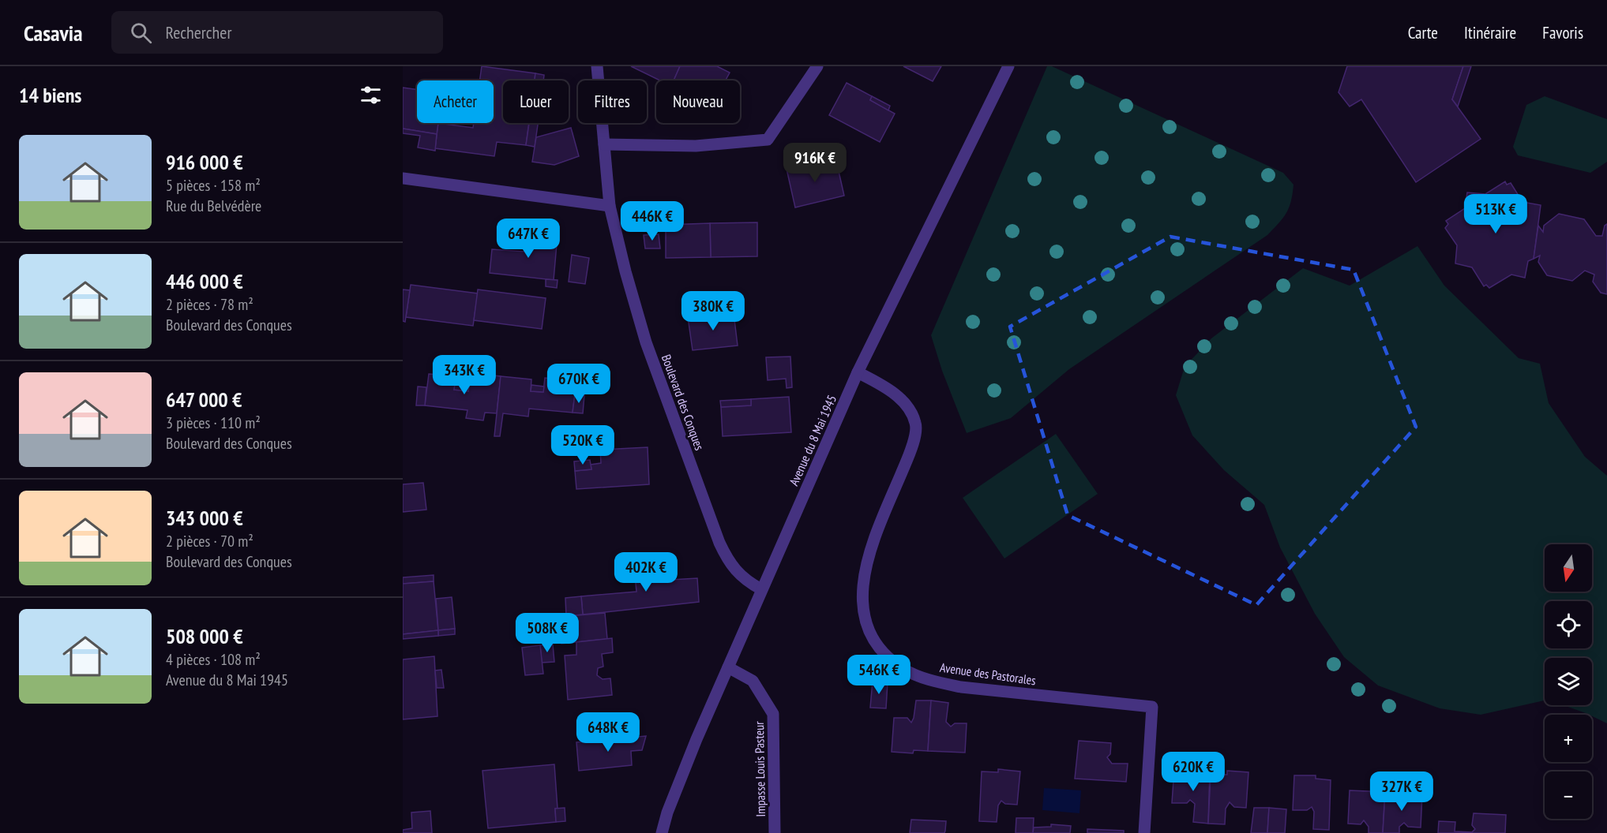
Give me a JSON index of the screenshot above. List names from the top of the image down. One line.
{"streets":{"street":["Boulevard des Conques","Avenue du 8 Mai 1945","Avenue des Pastorales","Impasse Louis Pasteur"]},"crossings":[["Boulevard des Conques","Avenue du 8 Mai 1945"],["Avenue du 8 Mai 1945","Avenue des Pastorales"],["Avenue du 8 Mai 1945","Impasse Louis Pasteur"]],"north":"bottom","page":{"header":"Casavia","search":"Rechercher","nav":["Carte","Itinéraire","Favoris"],"heading":"14 biens","chip":["Acheter","Louer","Filtres","Nouveau"],"list":[{"name":"916 000 €","note":"5 pièces · 158 m² · Rue du Belvédère"},{"name":"446 000 €","note":"2 pièces · 78 m² · Boulevard des Conques"},{"name":"647 000 €","note":"3 pièces · 110 m² · Boulevard des Conques"},{"name":"343 000 €","note":"2 pièces · 70 m² · Boulevard des Conques"},{"name":"508 000 €","note":"4 pièces · 108 m² · Avenue du 8 Mai 1945"}],"price":["916K €","513K €","446K €","647K €","380K €","343K €","670K €","520K €","402K €","508K €","546K €","648K €","620K €","327K €"],"map_buttons":["+","−"]}}
